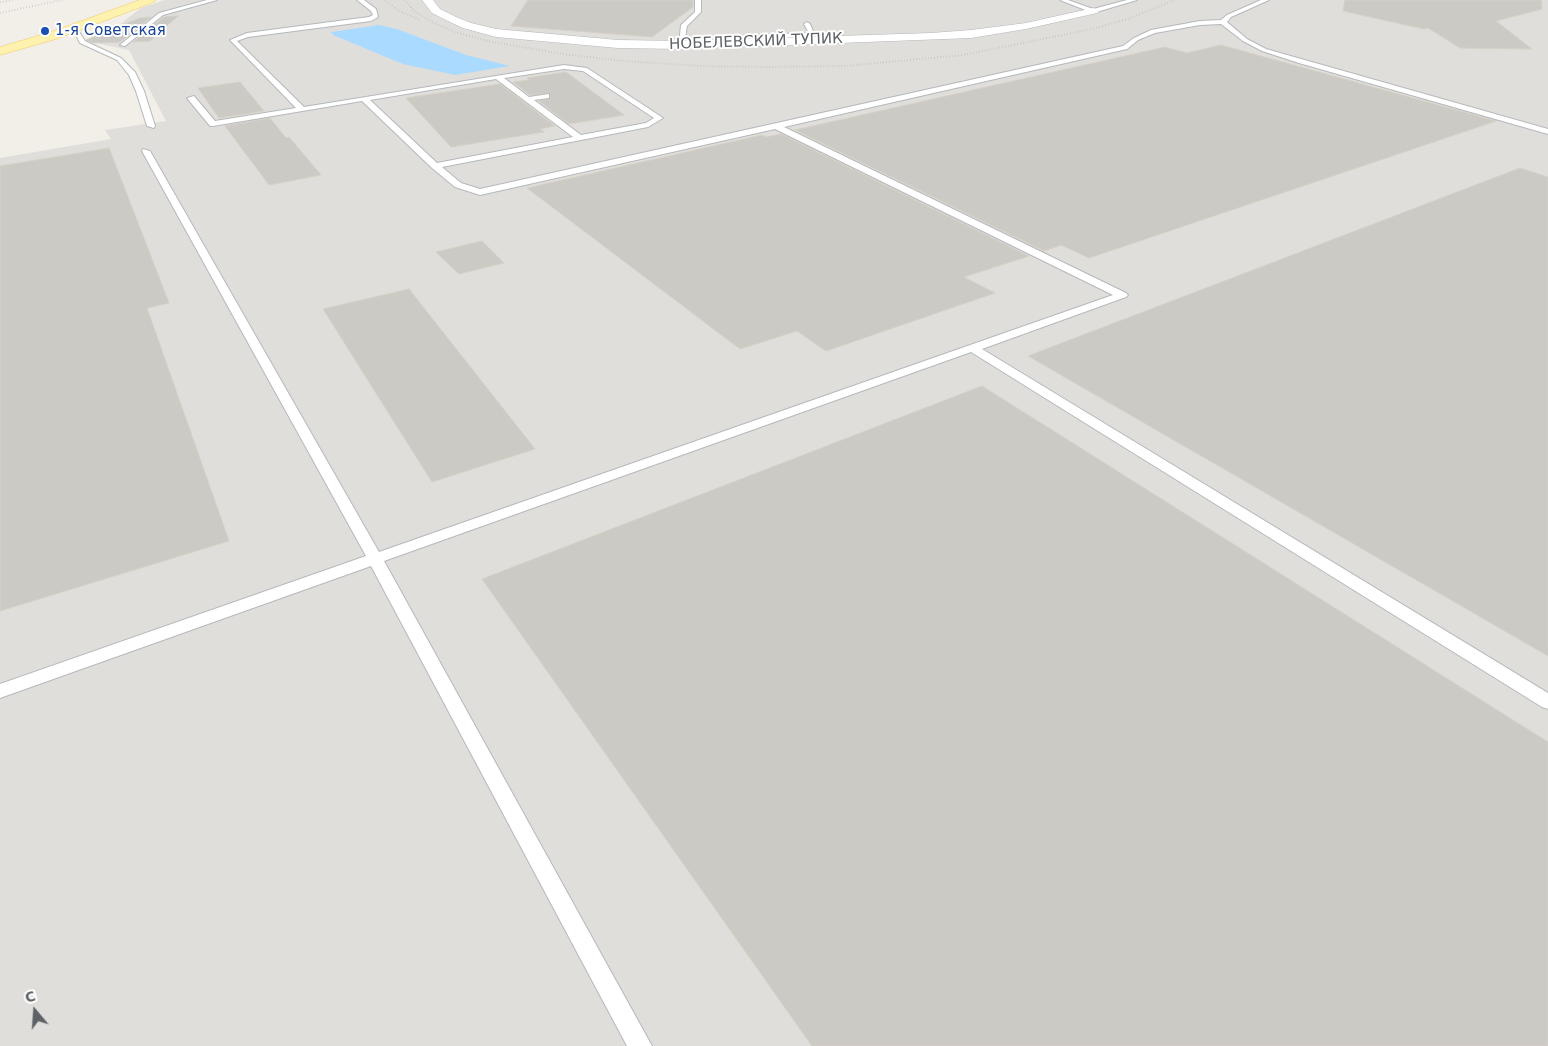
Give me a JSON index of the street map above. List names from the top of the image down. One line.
{"streets":{"street":["НОБЕЛЕВСКИЙ ТУПИК"]},"places":["1-я Советская"],"north":"top"}
